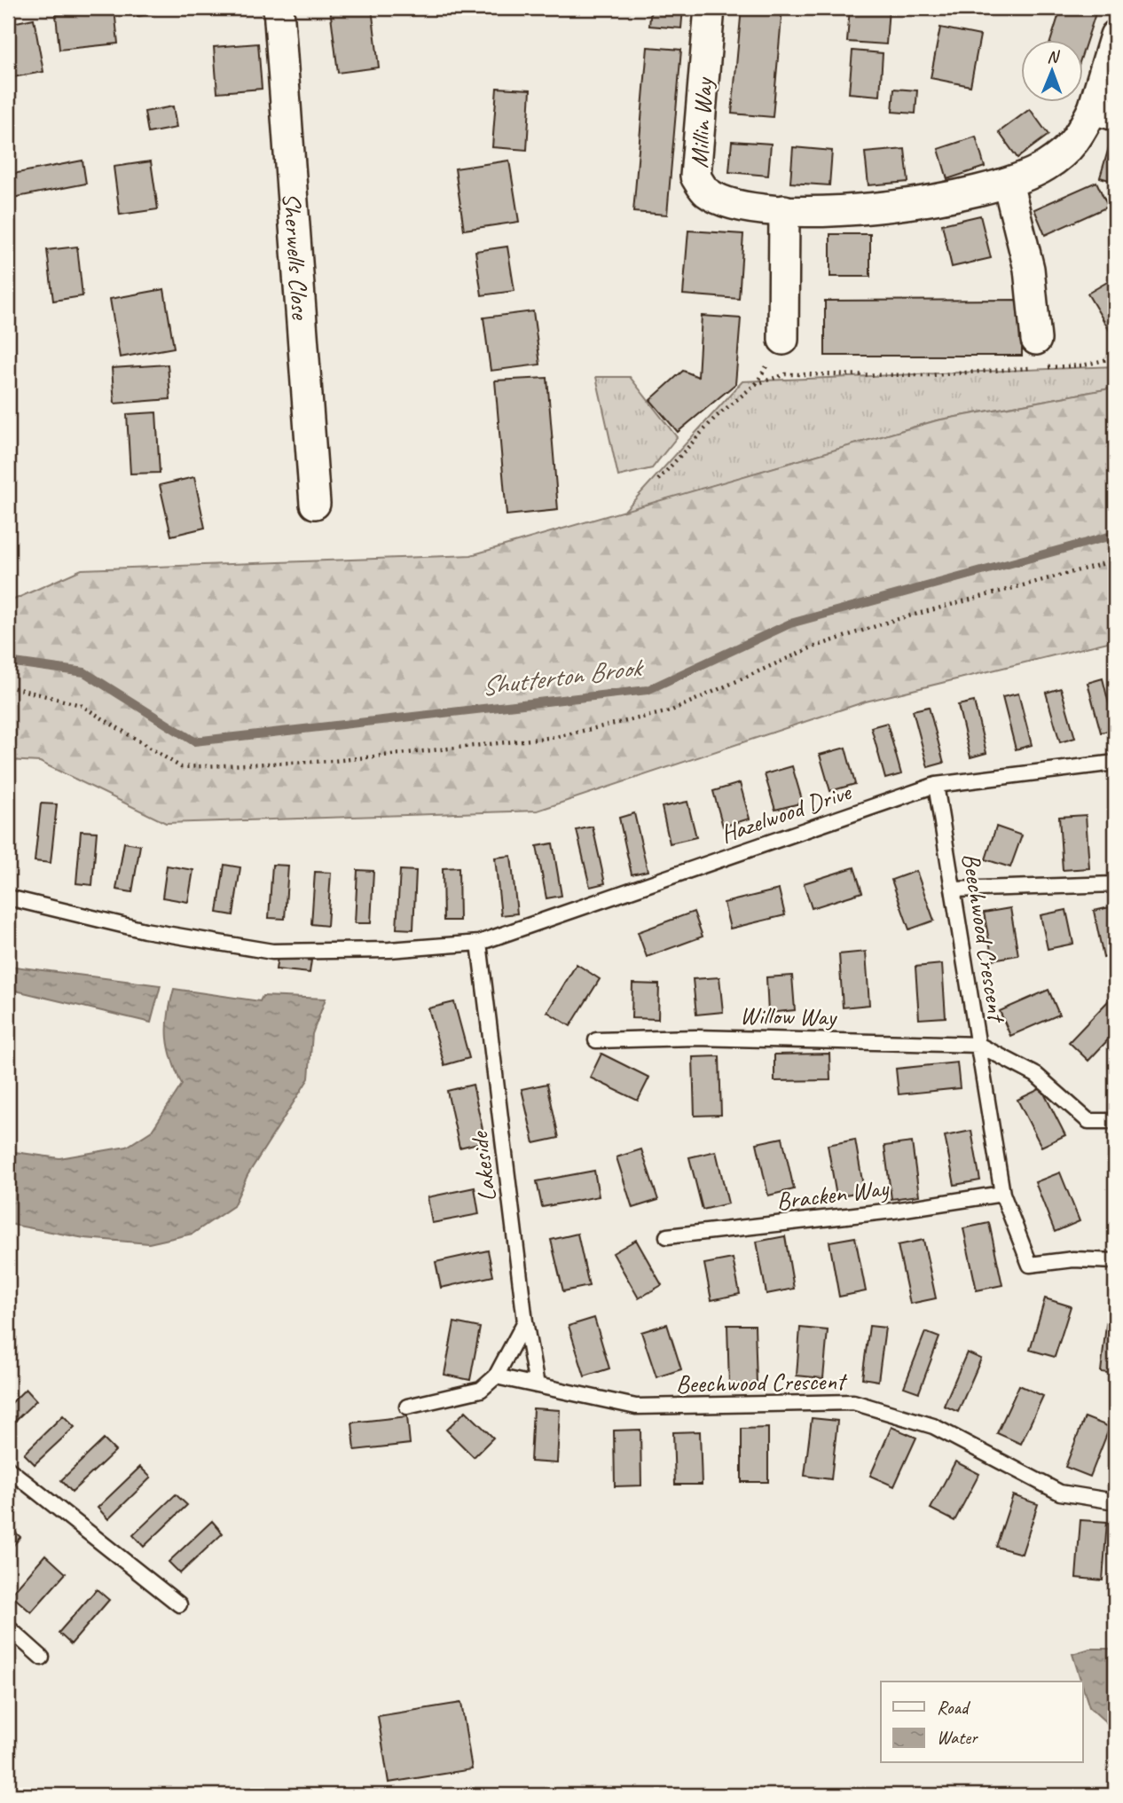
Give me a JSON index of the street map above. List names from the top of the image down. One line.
{"streets":{"street":["Millin Way","Sherwells Close"],"lane":["Hazelwood Drive","Beechwood Crescent","Willow Way","Lakeside","Bracken Way"]},"crossings":[["Hazelwood Drive","Beechwood Crescent"],["Hazelwood Drive","Lakeside"],["Beechwood Crescent","Willow Way"],["Beechwood Crescent","Lakeside"],["Beechwood Crescent","Bracken Way"]],"water":["Shutterton Brook"],"legend":["Road","Water"],"north":"top"}
